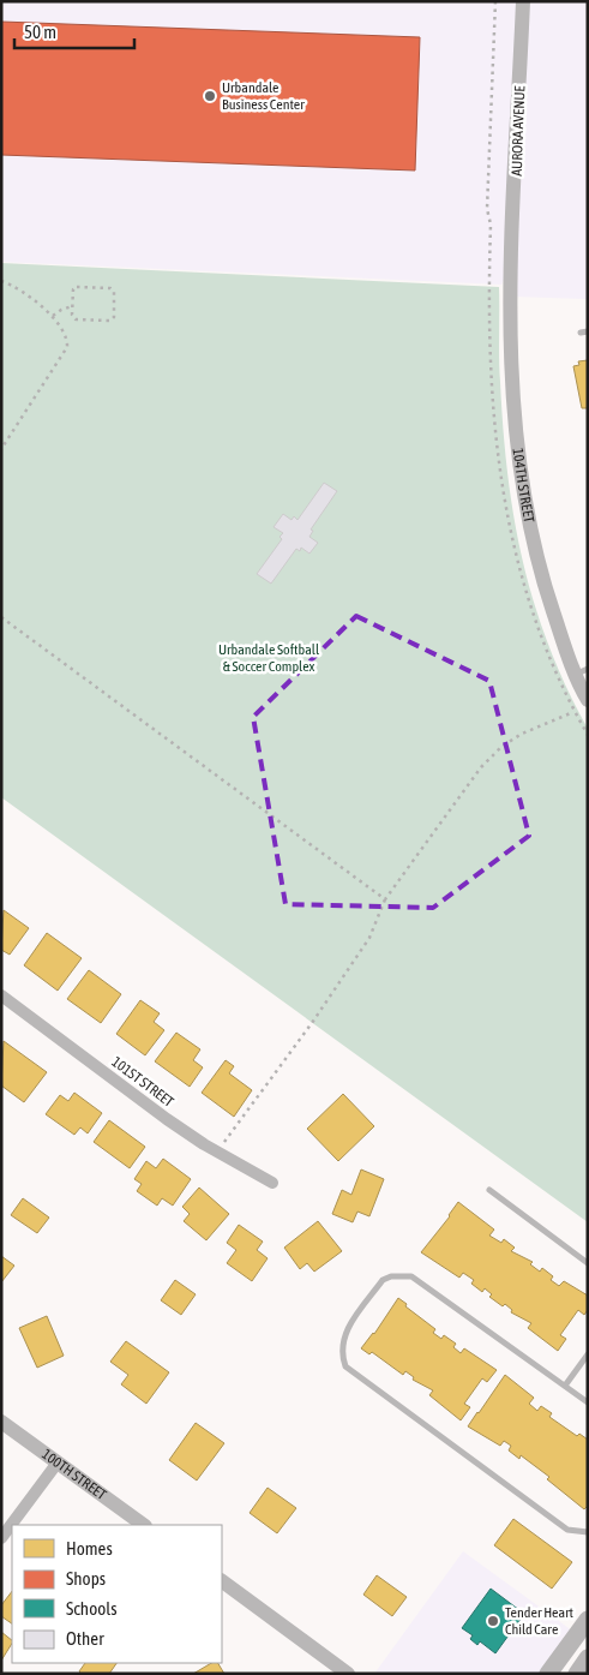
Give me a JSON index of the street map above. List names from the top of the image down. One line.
{"streets":{"street":["AURORA AVENUE","104TH STREET","101ST STREET","100TH STREET"]},"crossings":[["AURORA AVENUE","104TH STREET"]],"parks":["Urbandale Softball & Soccer Complex"],"places":["Urbandale Business Center","Tender Heart Child Care"],"legend":["Homes","Shops","Schools","Other"],"scale_bar":"50 m"}
